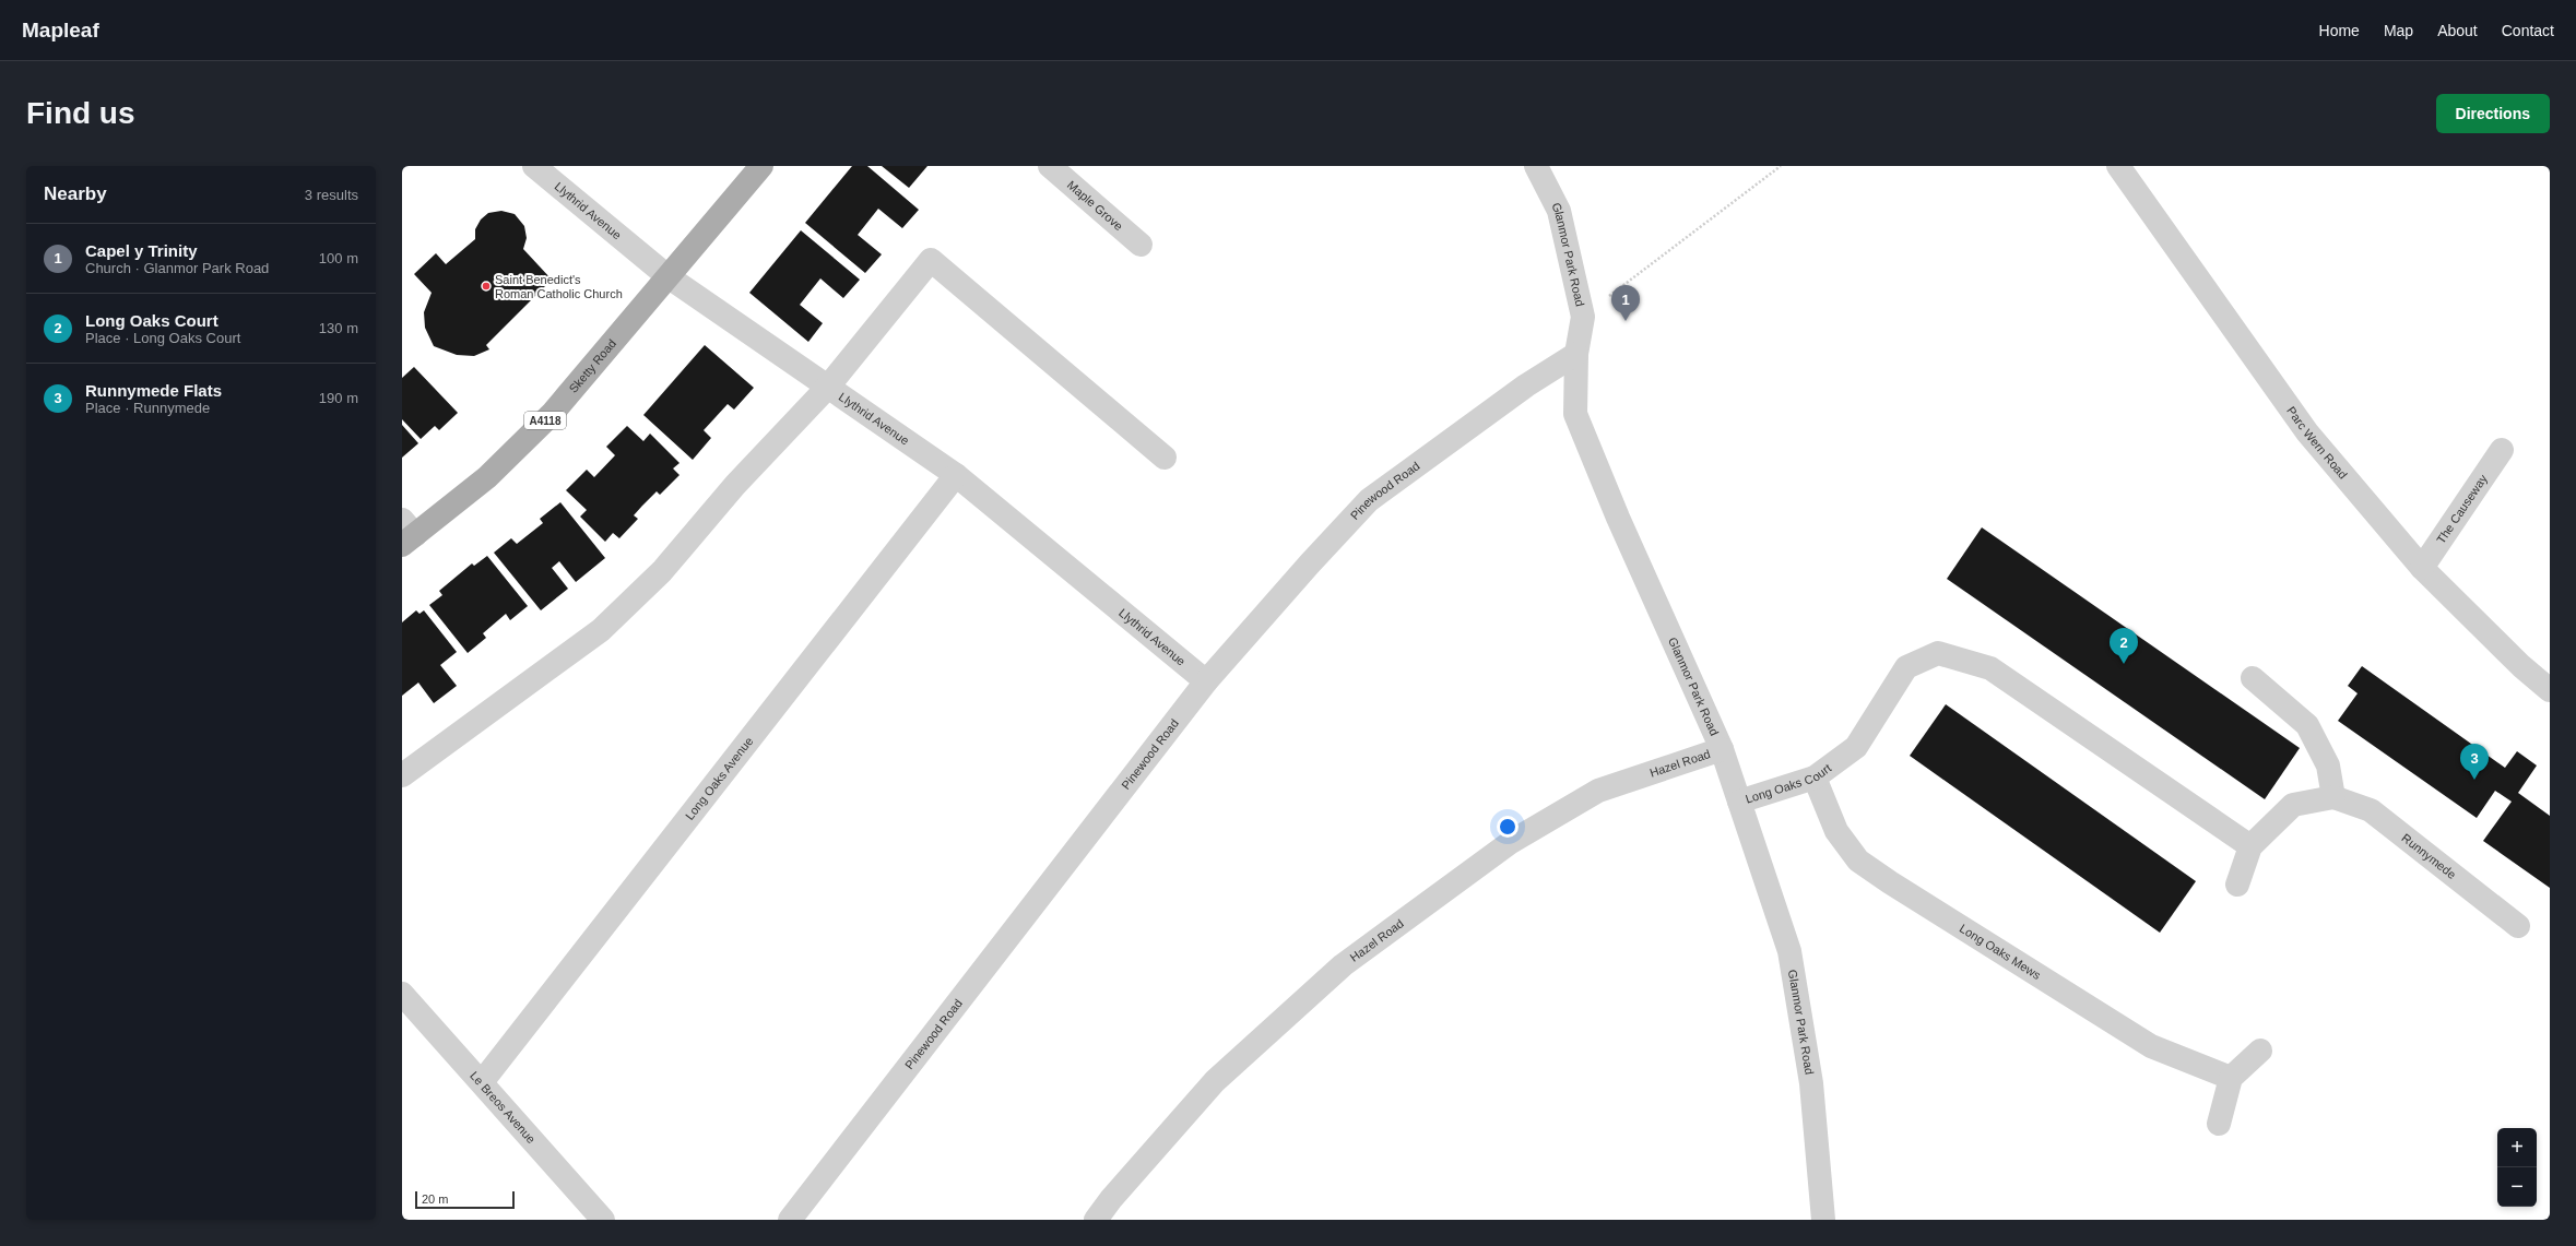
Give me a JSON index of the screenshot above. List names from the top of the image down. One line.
{"streets":{"main road":["Sketty Road","A4118"],"street":["Maple Grove","Llythrid Avenue","Glanmor Park Road","Parc Wern Road","Pinewood Road","The Causeway","Hazel Road","Long Oaks Avenue","Long Oaks Court","Runnymede","Long Oaks Mews","Le Breos Avenue"]},"crossings":[["Llythrid Avenue","Sketty Road"],["Llythrid Avenue","Pinewood Road"],["Llythrid Avenue","Long Oaks Avenue"],["Glanmor Park Road","Pinewood Road"],["Glanmor Park Road","Hazel Road"],["Glanmor Park Road","Long Oaks Court"],["Parc Wern Road","The Causeway"],["Long Oaks Avenue","Le Breos Avenue"],["Long Oaks Court","Long Oaks Mews"]],"places":["Saint Benedict's Roman Catholic Church"],"scale_bar":"20 m","page":{"header":"Mapleaf","nav":["Home","Map","About","Contact"],"buttons":"Directions","title":"Find us","heading":["Nearby","3 results"],"list":[{"mark":"1","name":"Capel y Trinity","note":"Church · Glanmor Park Road","value":"100 m"},{"mark":"2","name":"Long Oaks Court","note":"Place · Long Oaks Court","value":"130 m"},{"mark":"3","name":"Runnymede Flats","note":"Place · Runnymede","value":"190 m"}],"pins":["1","2","3"],"map_buttons":["+","−"],"scale":"20 m"}}
